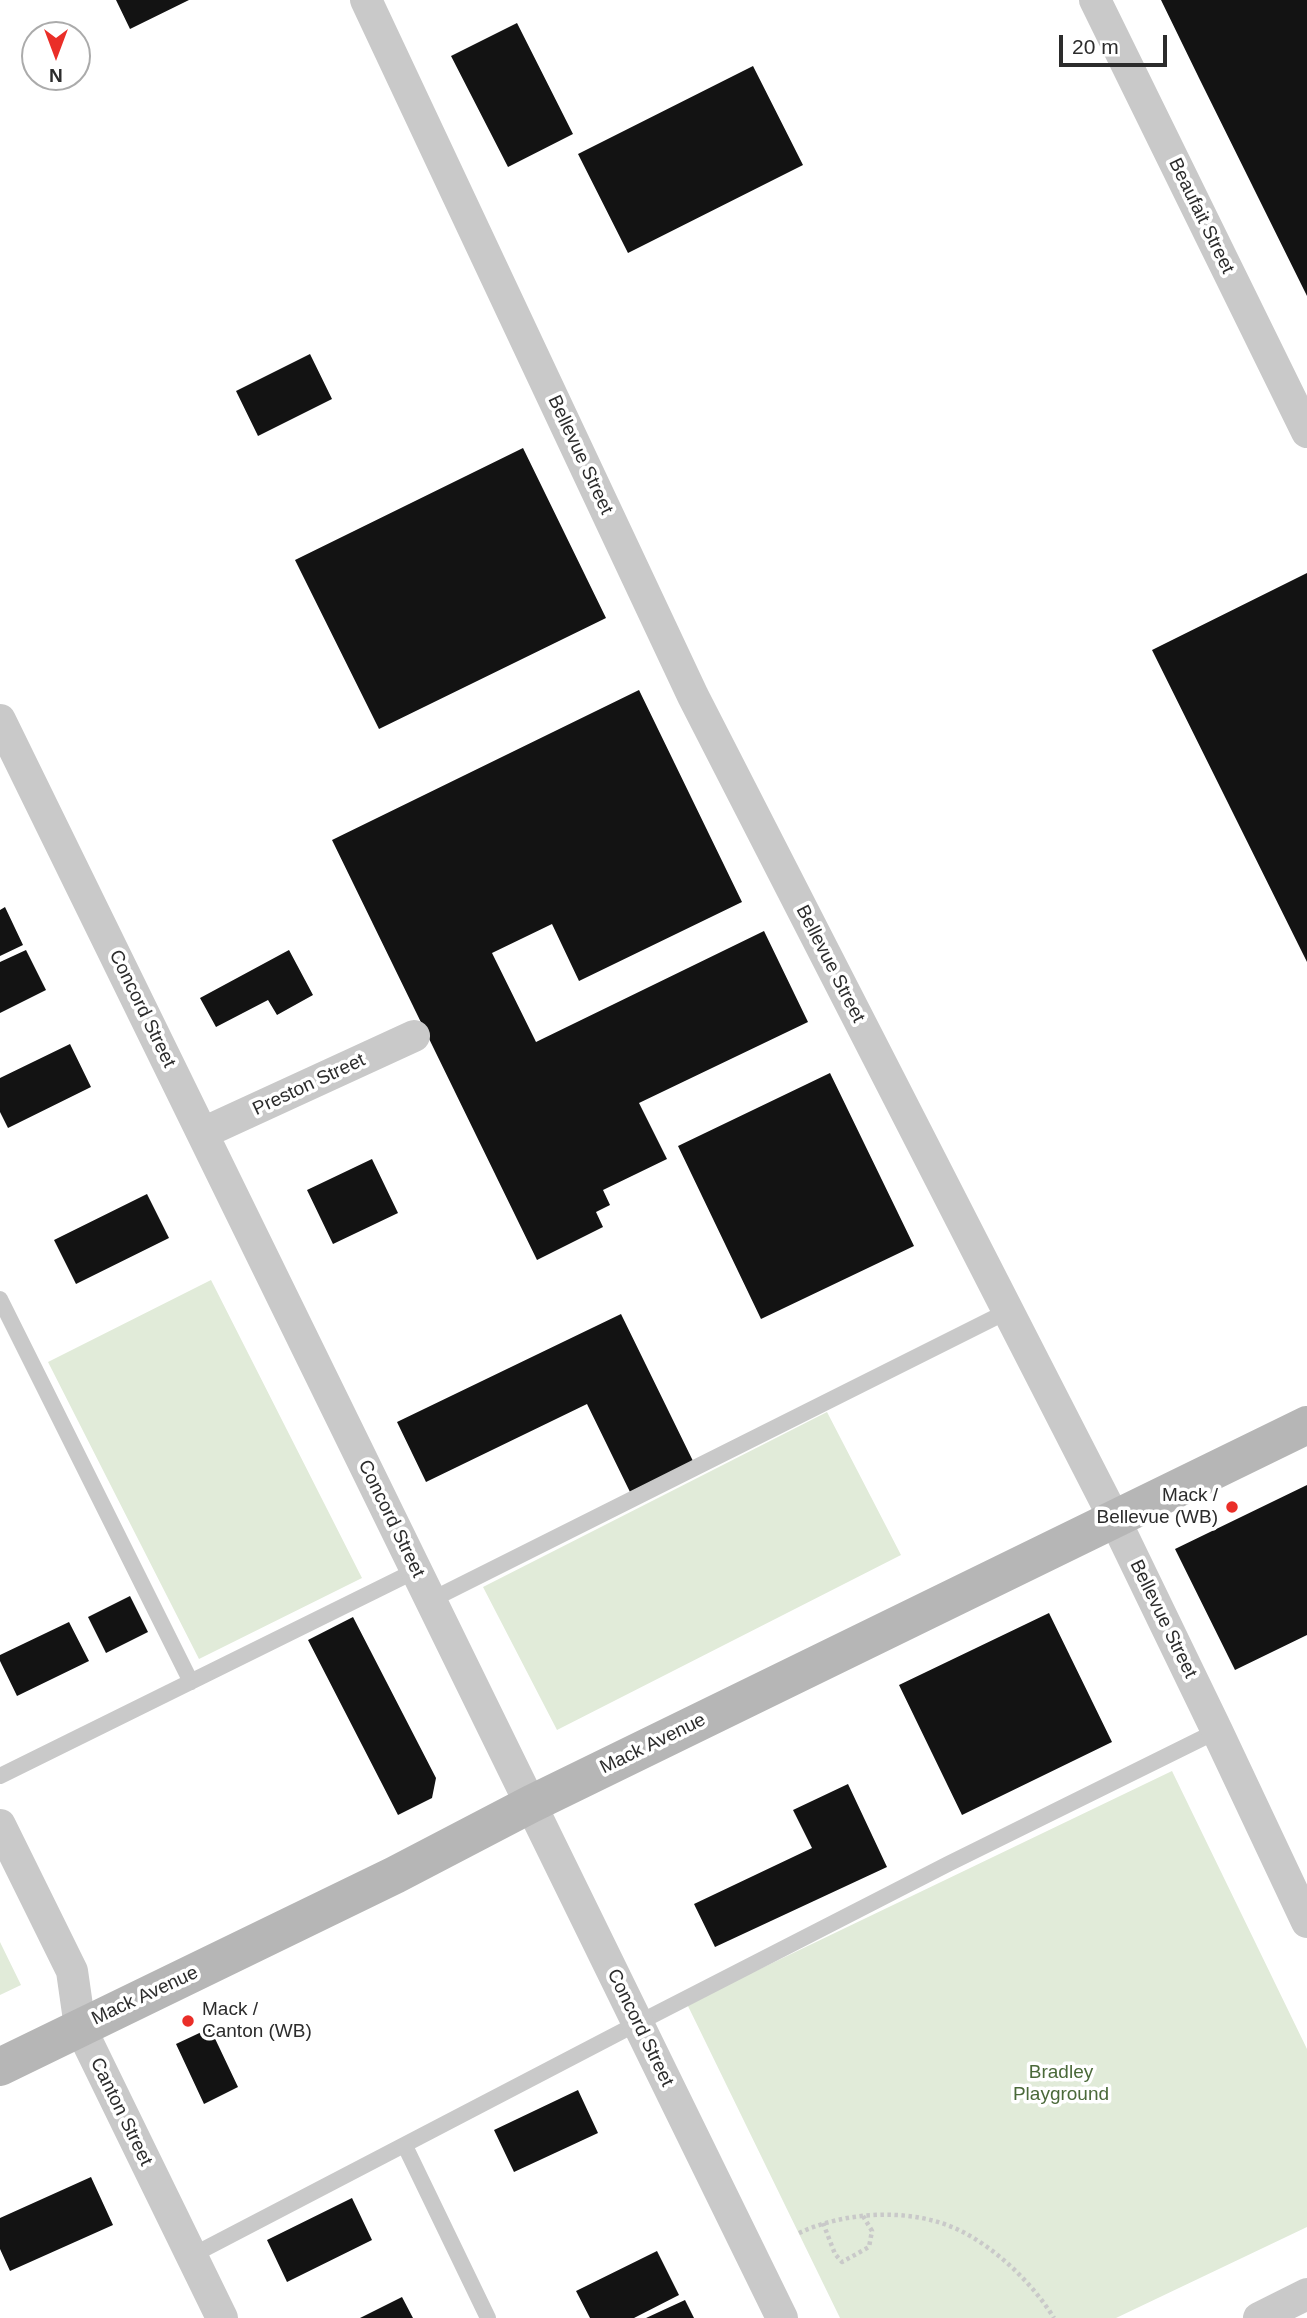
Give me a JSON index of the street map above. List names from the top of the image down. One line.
{"streets":{"main road":["Mack Avenue"],"street":["Beaufait Street","Bellevue Street","Concord Street","Preston Street","Canton Street"]},"crossings":[["Bellevue Street","Mack Avenue"],["Concord Street","Preston Street"],["Concord Street","Mack Avenue"],["Mack Avenue","Canton Street"]],"parks":["Bradley Playground"],"places":["Mack / Bellevue (WB)","Mack / Canton (WB)"],"scale_bar":"20 m","north":"bottom"}
